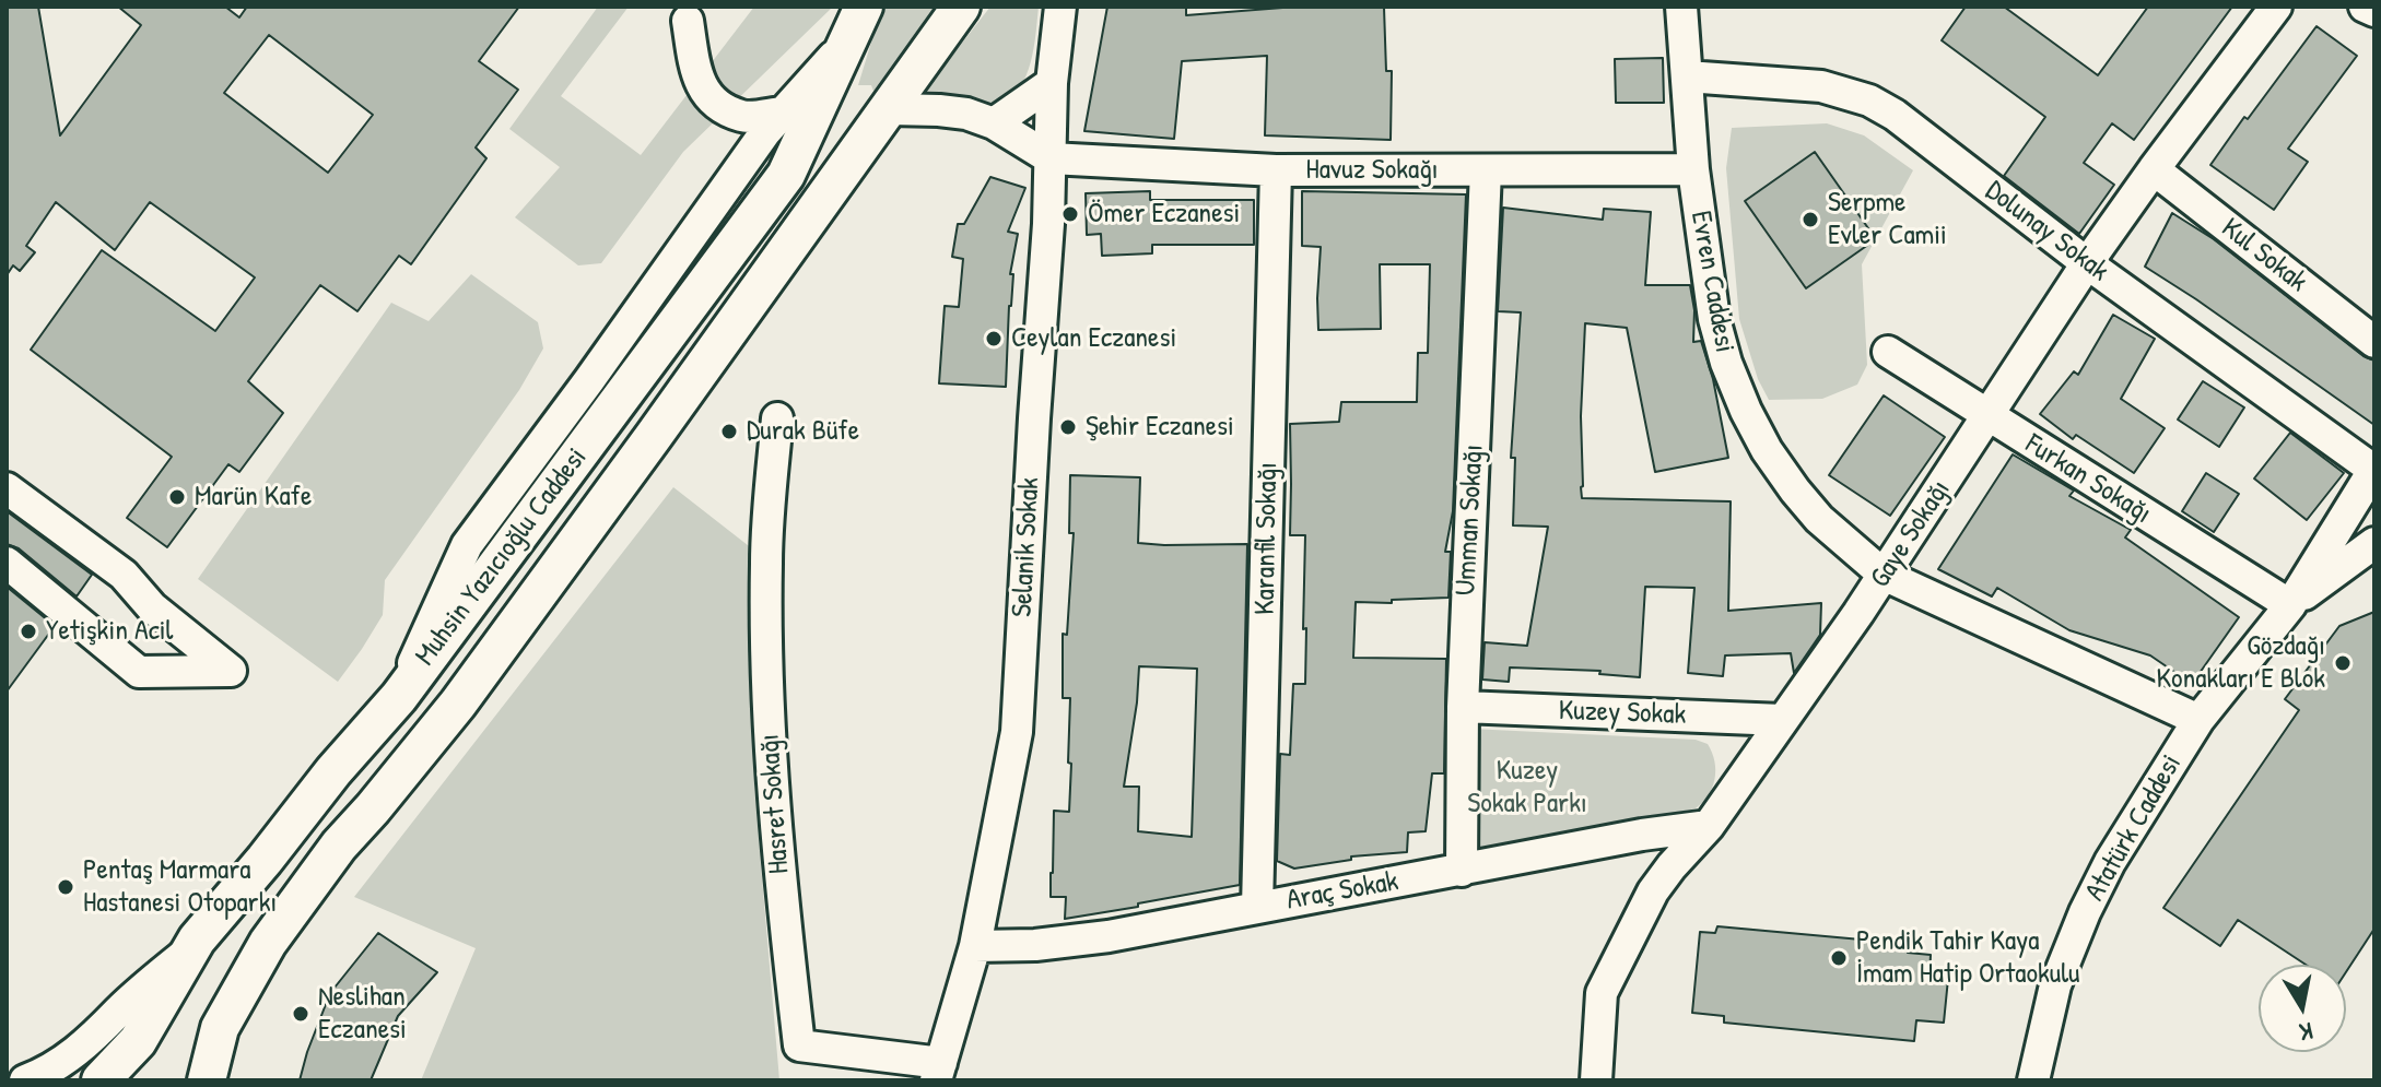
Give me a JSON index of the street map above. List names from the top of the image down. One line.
{"streets":{"main road":["Muhsin Yazıcıoğlu Caddesi"],"street":["Havuz Sokağı","Dolunay Sokak","Kul Sokak","Evren Caddesi","Furkan Sokağı","Umman Sokağı","Gaye Sokağı","Karanfil Sokağı","Selanik Sokak","Kuzey Sokak","Hasret Sokağı","Atatürk Caddesi","Araç Sokak"]},"crossings":[["Havuz Sokağı","Evren Caddesi"],["Havuz Sokağı","Umman Sokağı"],["Havuz Sokağı","Karanfil Sokağı"],["Havuz Sokağı","Selanik Sokak"],["Dolunay Sokak","Evren Caddesi"],["Dolunay Sokak","Gaye Sokağı"],["Dolunay Sokak","Atatürk Caddesi"],["Kul Sokak","Gaye Sokağı"],["Evren Caddesi","Gaye Sokağı"],["Evren Caddesi","Atatürk Caddesi"],["Furkan Sokağı","Gaye Sokağı"],["Furkan Sokağı","Atatürk Caddesi"],["Umman Sokağı","Kuzey Sokak"],["Umman Sokağı","Araç Sokak"],["Gaye Sokağı","Kuzey Sokak"],["Gaye Sokağı","Araç Sokak"],["Karanfil Sokağı","Araç Sokak"],["Selanik Sokak","Hasret Sokağı"],["Selanik Sokak","Araç Sokak"]],"parks":["Kuzey Sokak Parkı"],"places":["Ömer Eczanesi","Serpme Evler Camii","Ceylan Eczanesi","Şehir Eczanesi","Durak Büfe","Marün Kafe","Yetişkin Acil","Gözdağı Konakları E Blok","Pentaş Marmara Hastanesi Otoparkı","Pendik Tahir Kaya İmam Hatip Ortaokulu","Neslihan Eczanesi"],"north":"bottom"}
